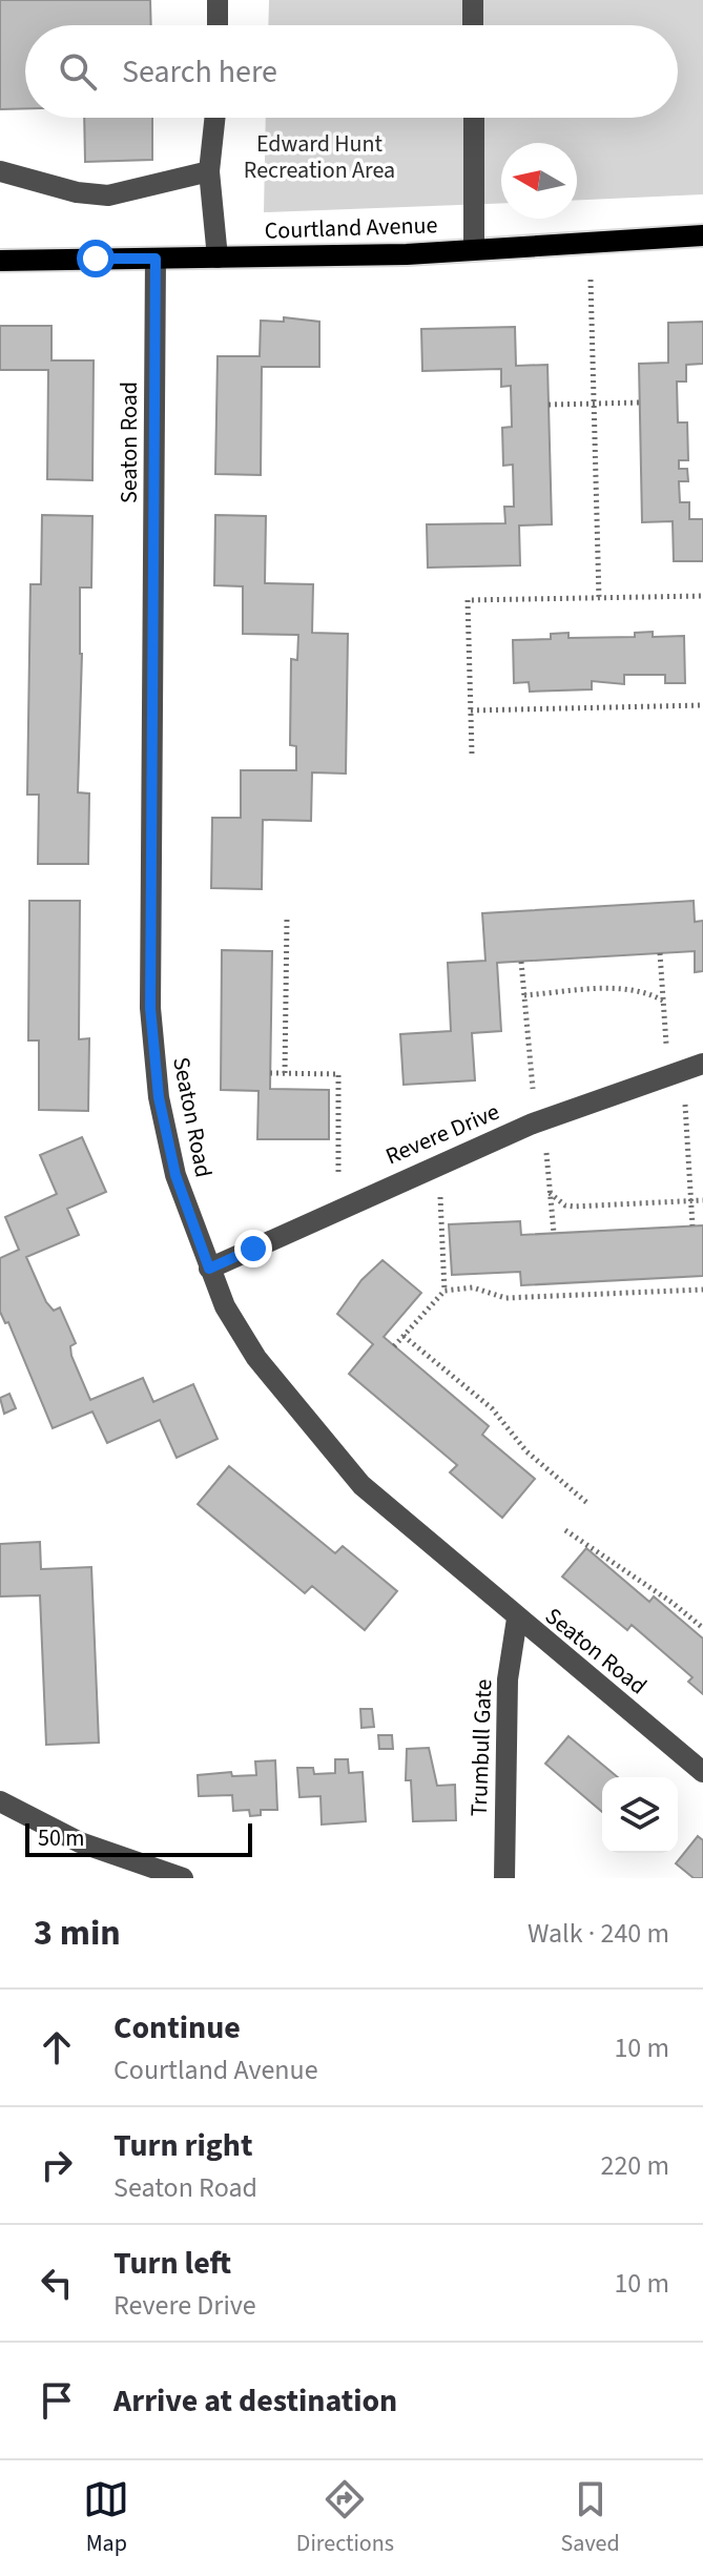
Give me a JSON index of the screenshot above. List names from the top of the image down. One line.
{"streets":{"main road":["Courtland Avenue"],"street":["Seaton Road","Revere Drive","Trumbull Gate"]},"crossings":[["Courtland Avenue","Seaton Road"],["Seaton Road","Revere Drive"],["Seaton Road","Trumbull Gate"]],"parks":["Edward Hunt Recreation Area"],"scale_bar":"50 m","north":"left","page":{"search":"Search here","scale":"50 m","heading":["3 min","Walk · 240 m"],"list":[["Continue","Courtland Avenue","10 m"],["Turn right","Seaton Road","220 m"],["Turn left","Revere Drive","10 m"],"Arrive at destination"],"nav":["Map","Directions","Saved"]}}
